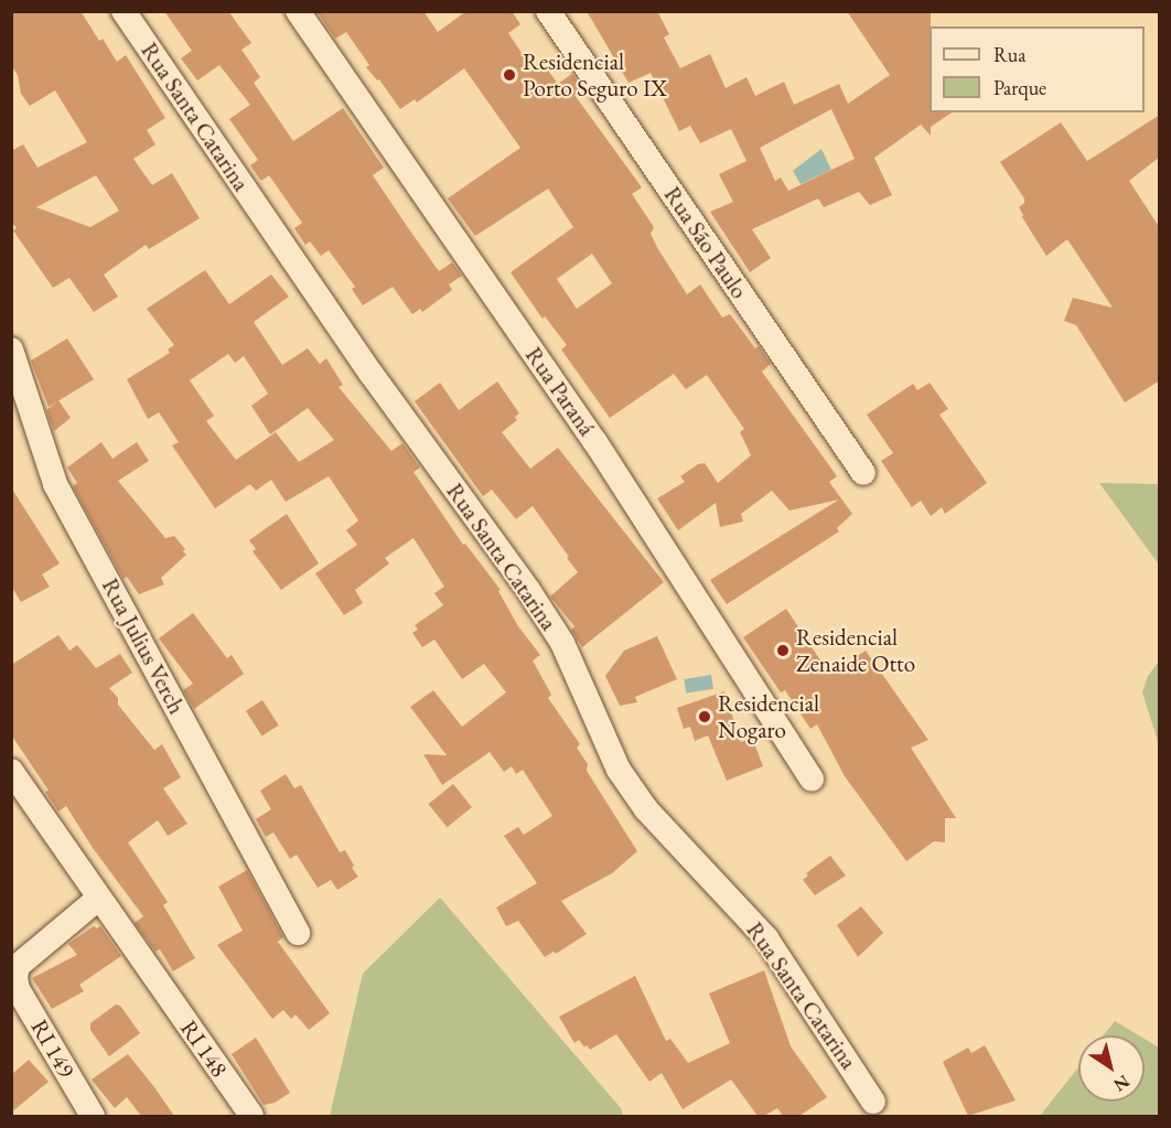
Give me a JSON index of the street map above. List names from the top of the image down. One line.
{"streets":{"street":["Rua Santa Catarina","Rua São Paulo","Rua Paraná","Rua Julius Verch","RI 149","RI 148"]},"crossings":[["RI 149","RI 148"]],"places":["Residencial Porto Seguro IX","Residencial Zenaide Otto","Residencial Nogaro"],"legend":["Rua","Parque"],"north":"bottom right"}
